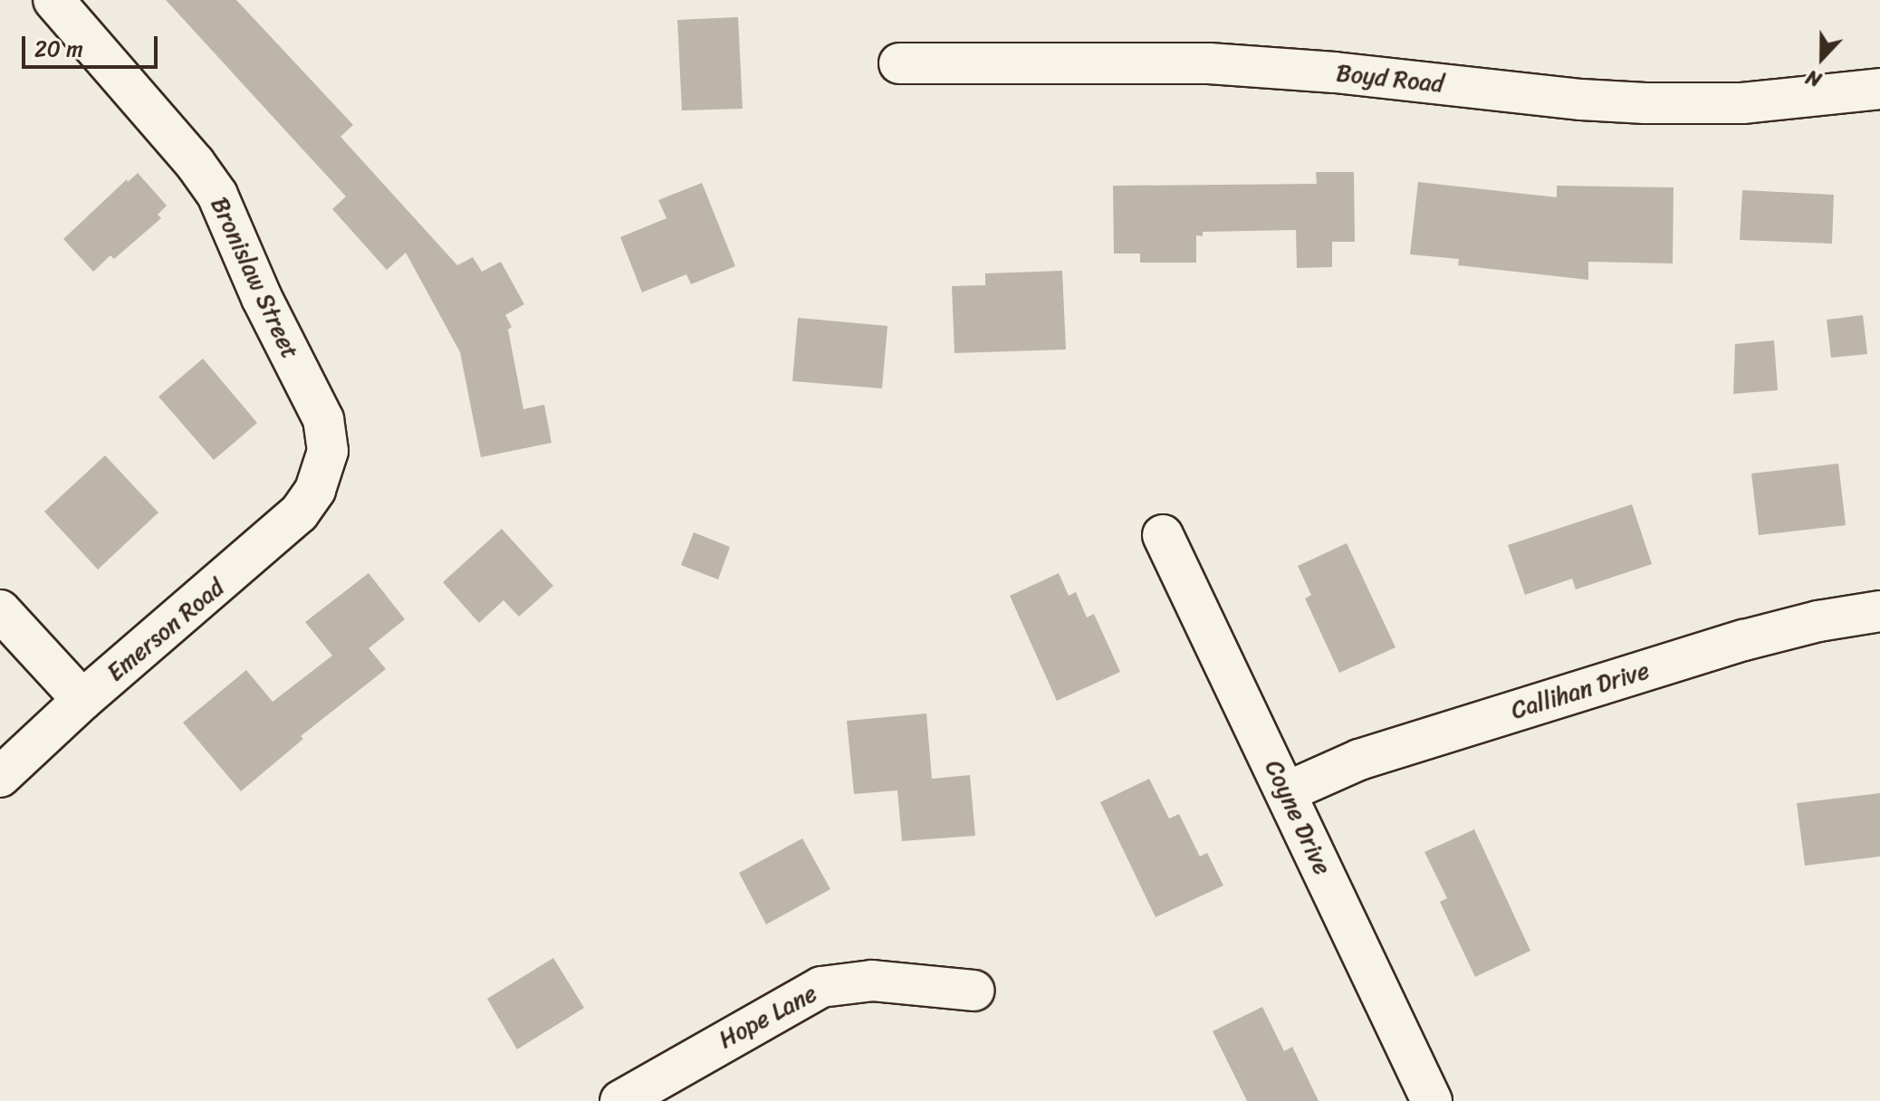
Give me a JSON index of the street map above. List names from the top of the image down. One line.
{"streets":{"street":["Boyd Road","Bronislaw Street","Emerson Road","Callihan Drive","Coyne Drive","Hope Lane"]},"crossings":[["Bronislaw Street","Emerson Road"],["Callihan Drive","Coyne Drive"]],"scale_bar":"20 m","north":"bottom"}
